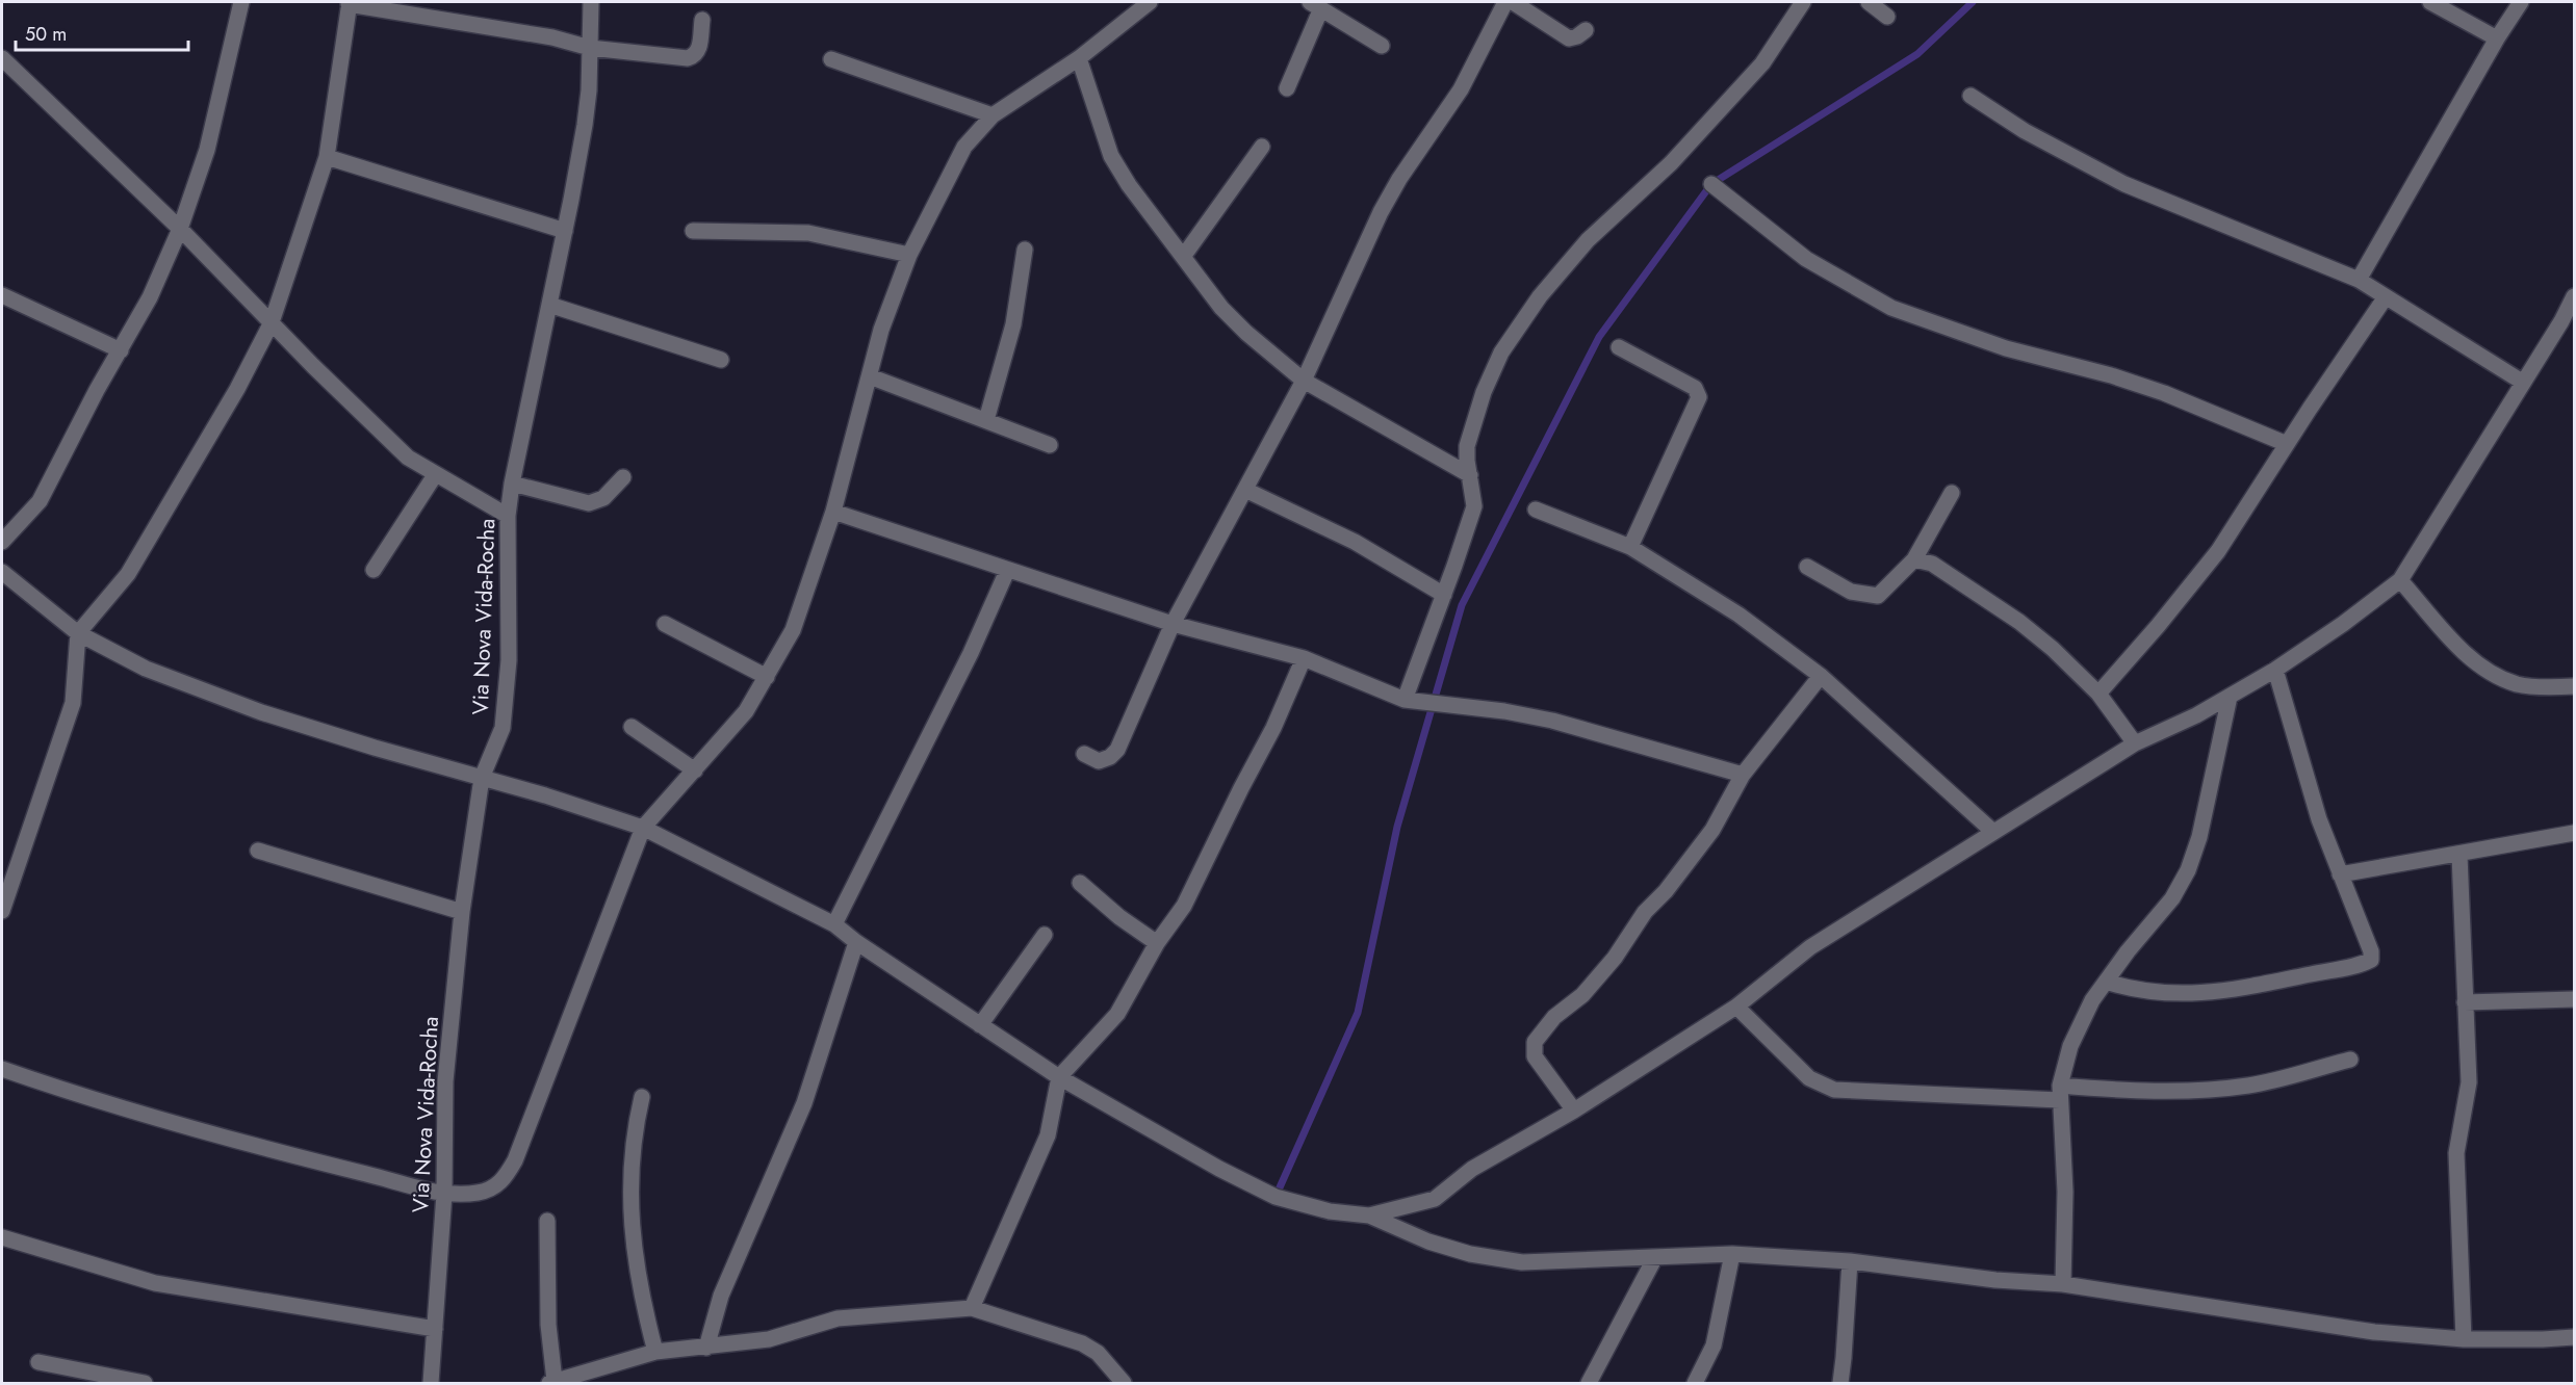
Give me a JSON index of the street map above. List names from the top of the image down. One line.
{"streets":{"street":["Via Nova Vida-Rocha"]},"scale_bar":"50 m"}
